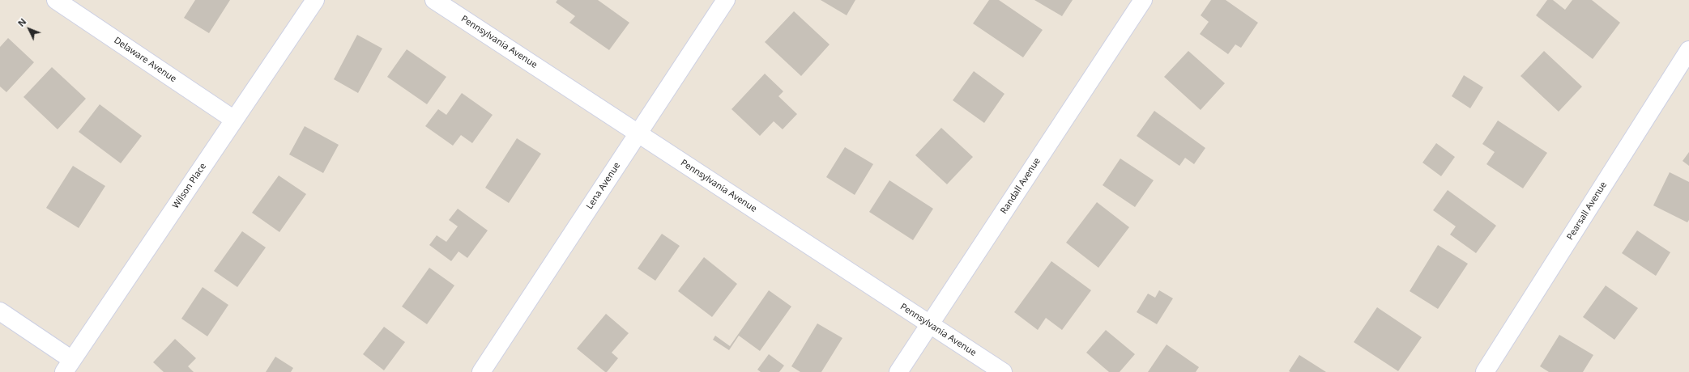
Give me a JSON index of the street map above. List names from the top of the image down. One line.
{"streets":{"street":["Pennsylvania Avenue","Delaware Avenue","Wilson Place","Lena Avenue","Randall Avenue","Pearsall Avenue"]},"crossings":[["Pennsylvania Avenue","Lena Avenue"],["Pennsylvania Avenue","Randall Avenue"],["Delaware Avenue","Wilson Place"]],"north":"top left"}
